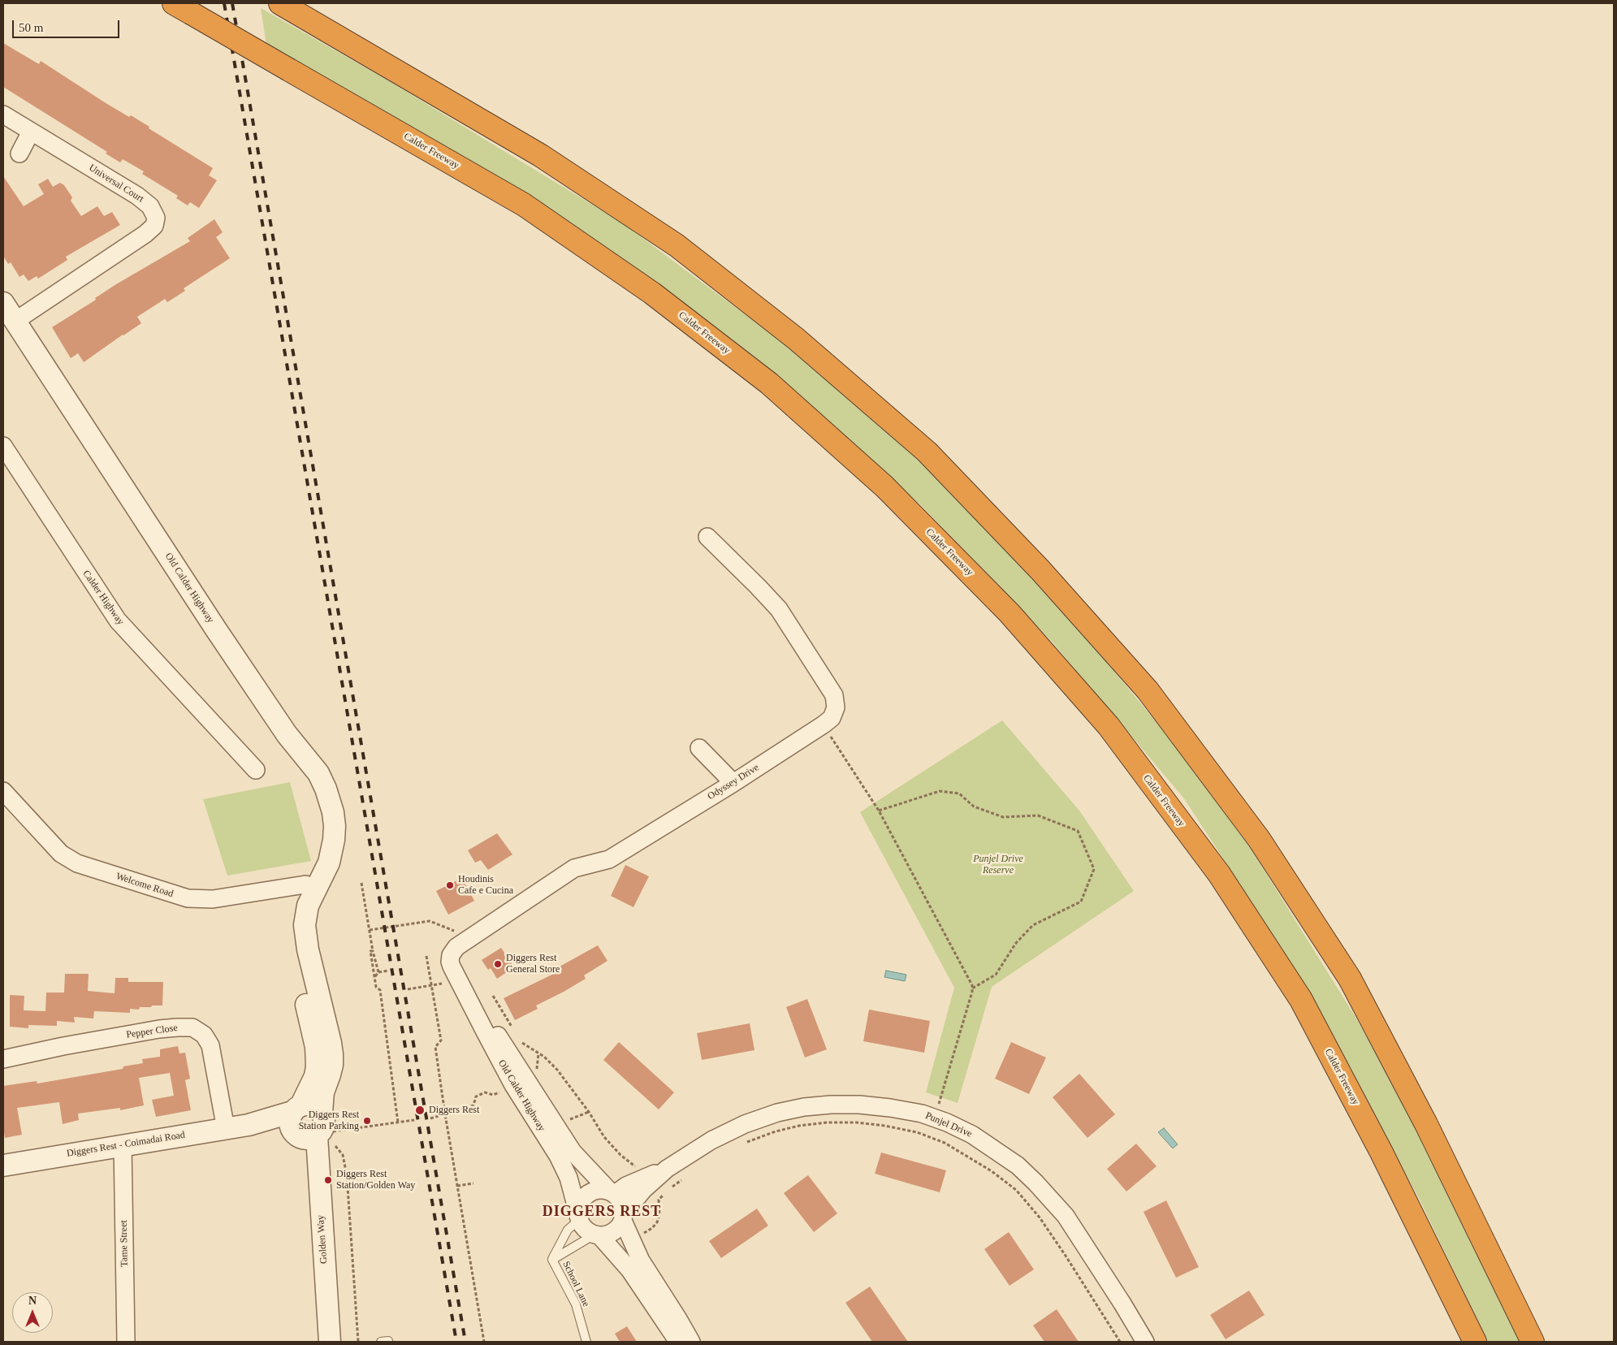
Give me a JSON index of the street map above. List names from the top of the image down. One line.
{"streets":{"highway":["Calder Freeway"],"street":["Universal Court","Old Calder Highway","Calder Highway","Odyssey Drive","Welcome Road","Pepper Close","Punjel Drive","Diggers Rest - Coimadai Road","Golden Way","Tame Street"],"lane":["School Lane"]},"crossings":[["Universal Court","Old Calder Highway"],["Old Calder Highway","Odyssey Drive"],["Old Calder Highway","Welcome Road"],["Old Calder Highway","Punjel Drive"],["Pepper Close","Diggers Rest - Coimadai Road"],["Diggers Rest - Coimadai Road","Golden Way"],["Diggers Rest - Coimadai Road","Tame Street"]],"districts":["DIGGERS REST"],"parks":["Punjel Drive Reserve"],"places":["Houdinis Cafe e Cucina","Diggers Rest General Store","Diggers Rest","Diggers Rest Station Parking","Diggers Rest Station/Golden Way"],"scale_bar":"50 m","north":"top"}
